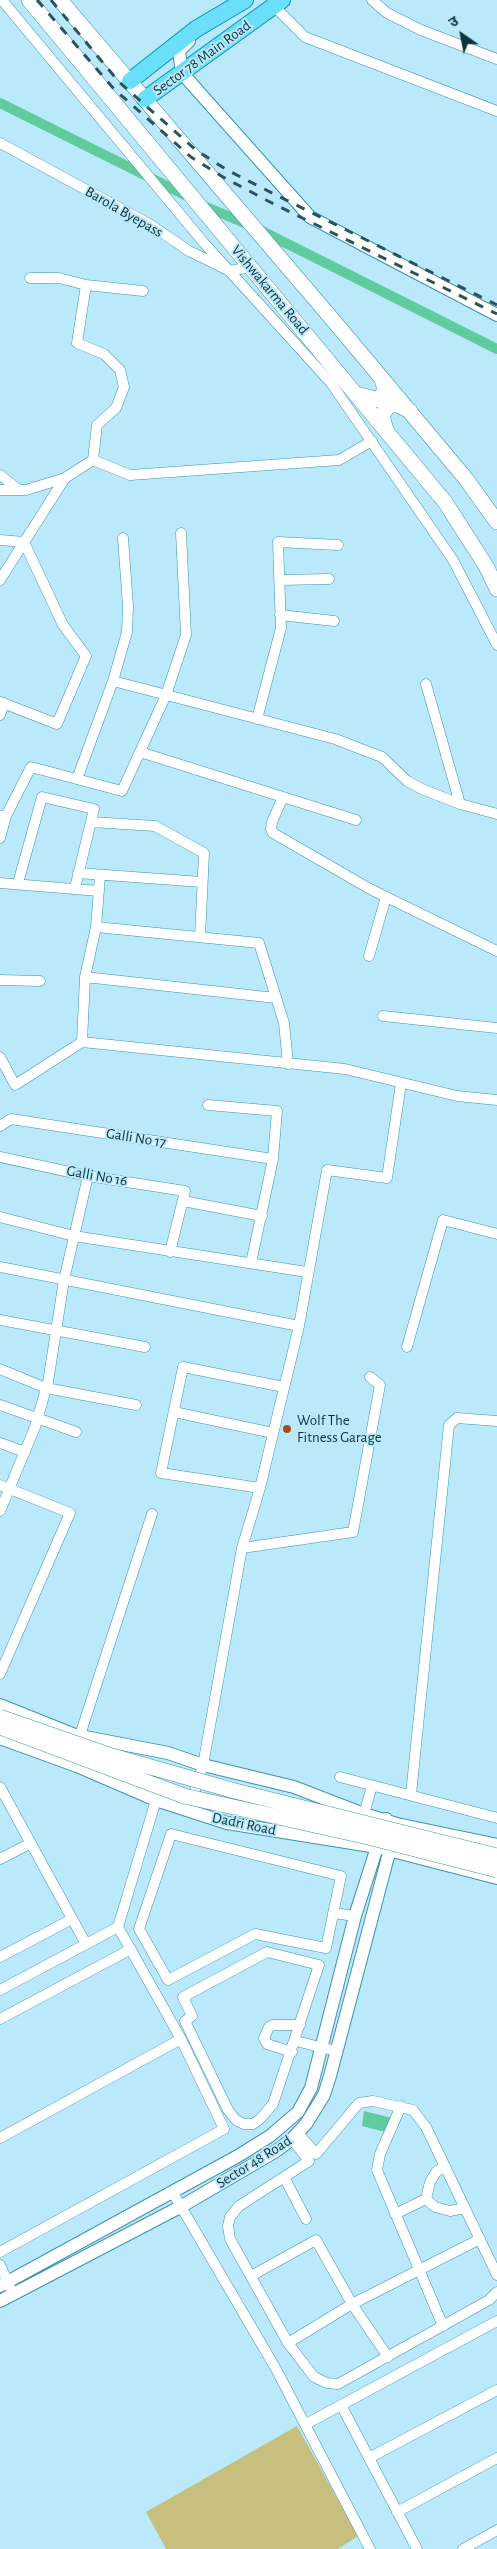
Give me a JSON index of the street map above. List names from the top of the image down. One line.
{"streets":{"main road":["Sector 78 Main Road","Vishwakarma Road"],"street":["Barola Byepass","Galli No 17","Galli No 16","Dadri Road","Sector 48 Road"]},"crossings":[["Sector 78 Main Road","Vishwakarma Road"],["Dadri Road","Sector 48 Road"]],"places":["Wolf The Fitness Garage"],"north":"top left"}
